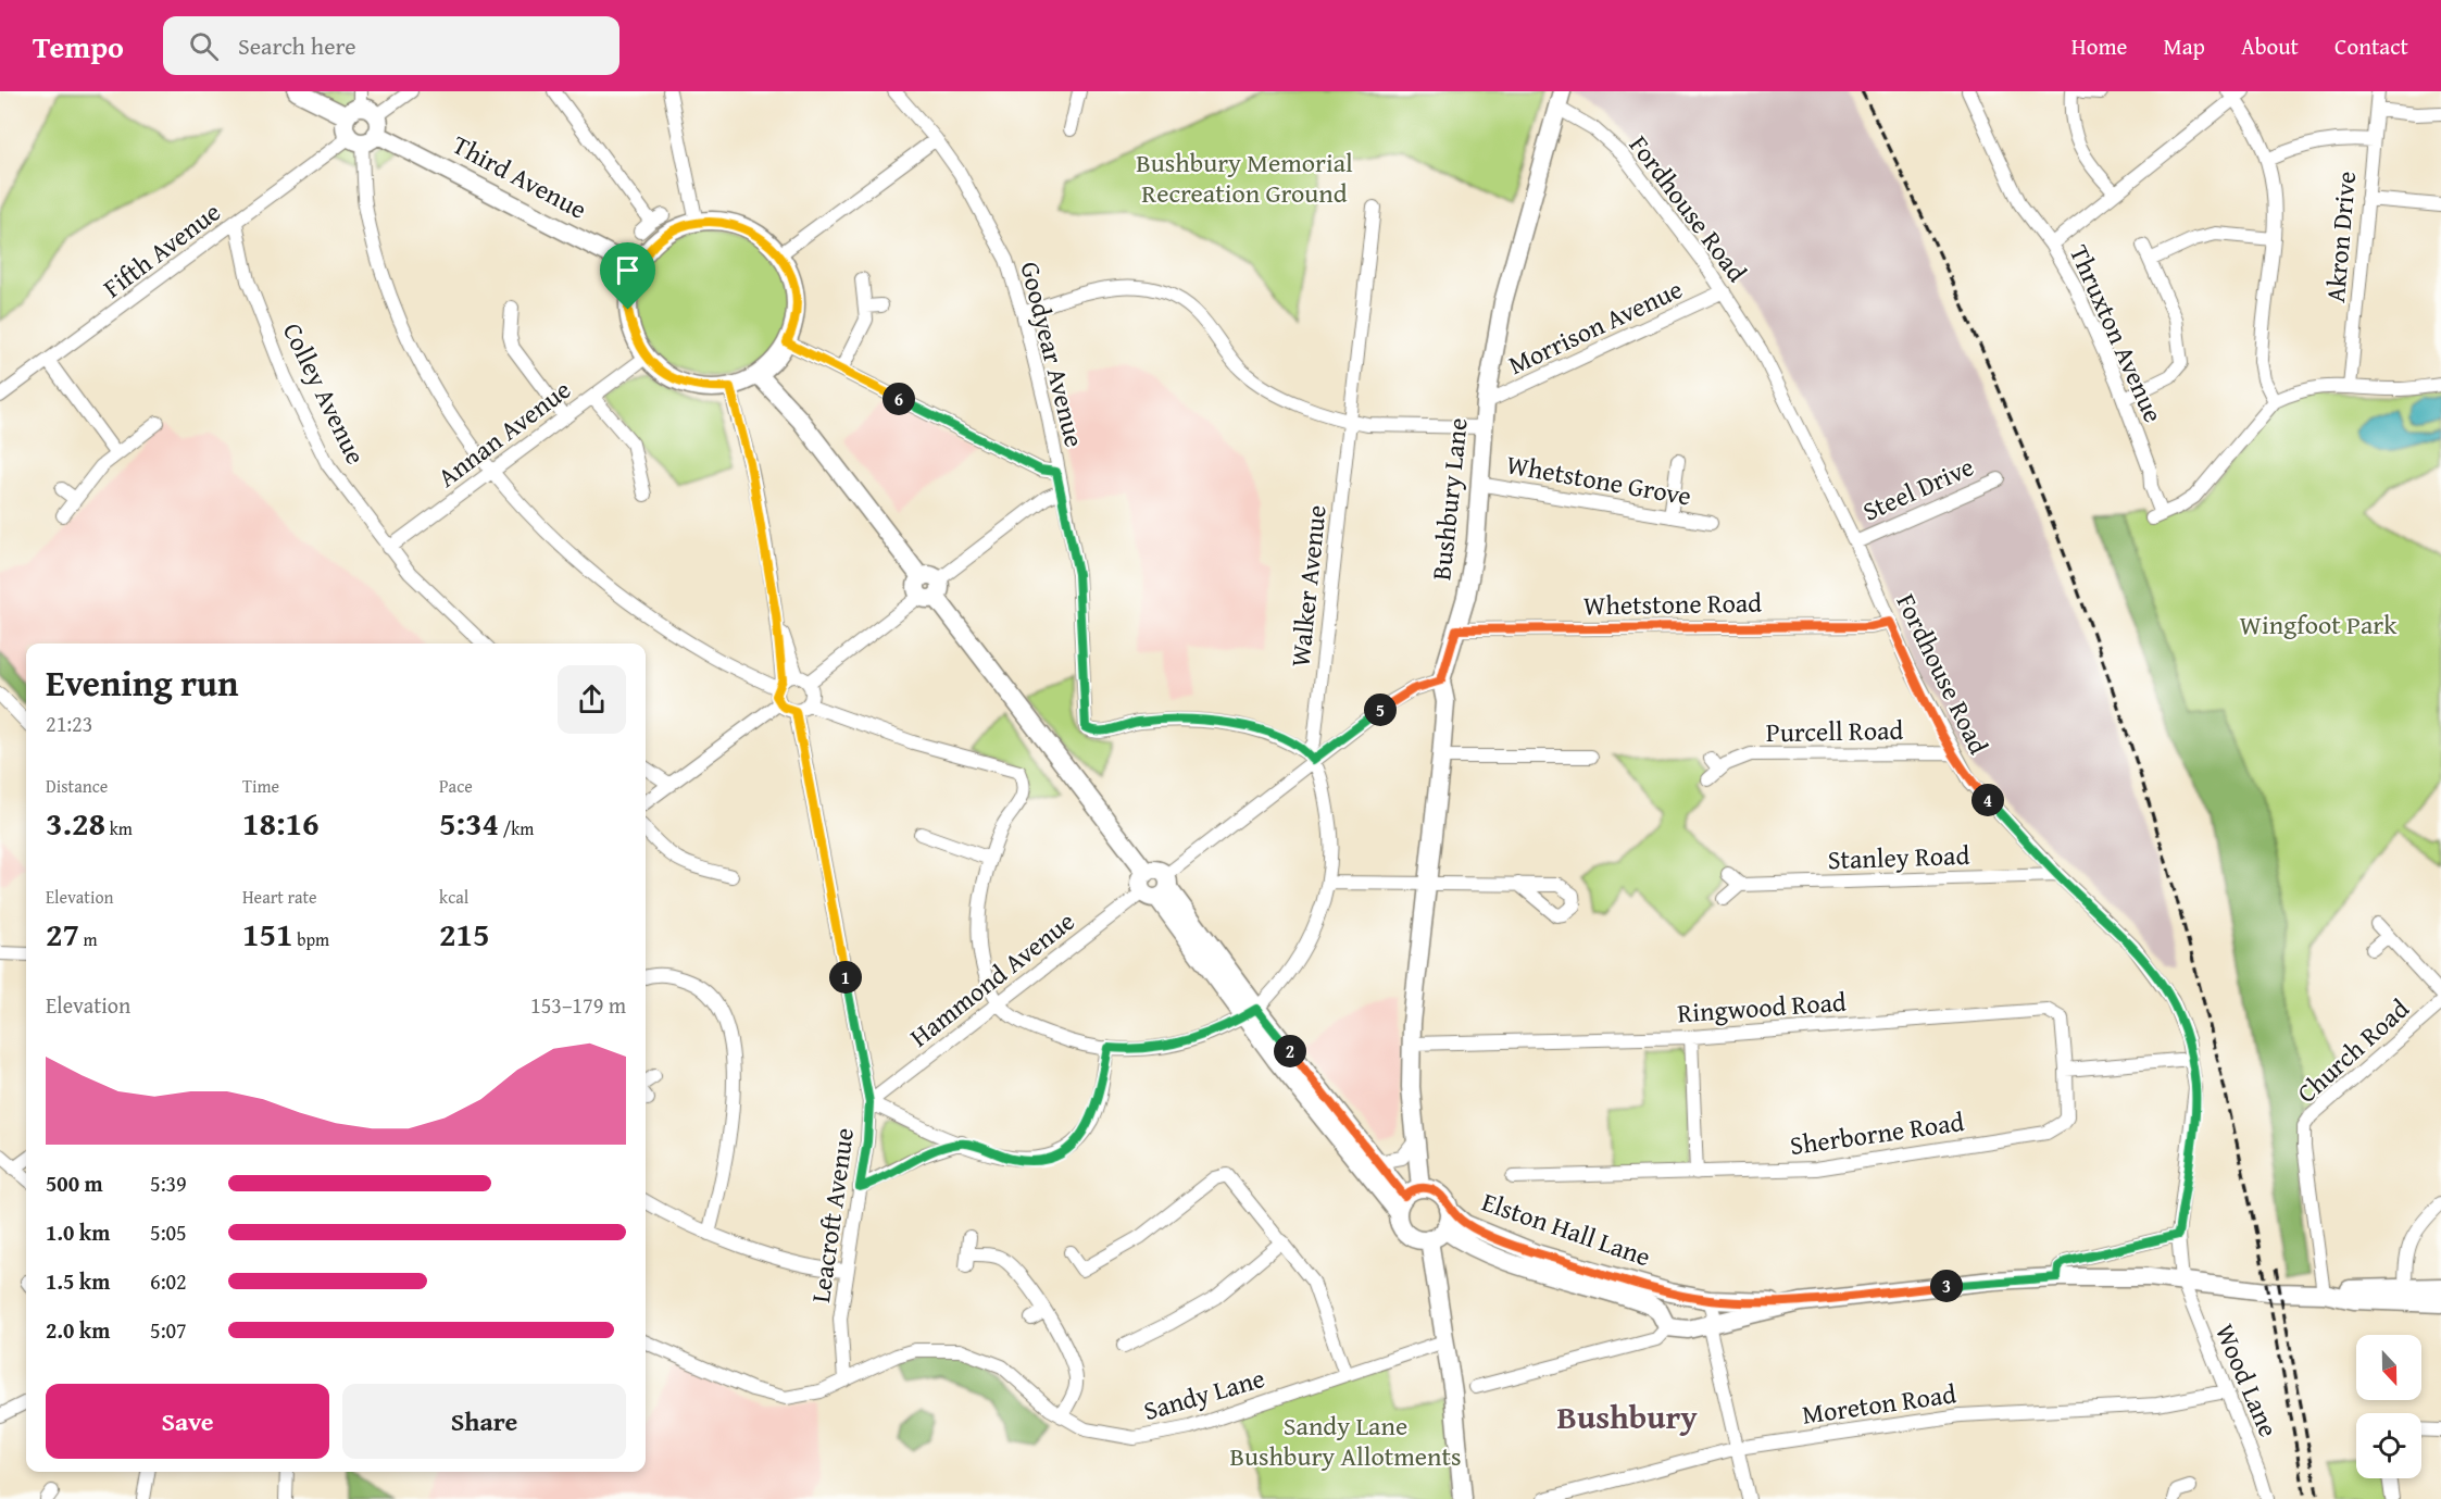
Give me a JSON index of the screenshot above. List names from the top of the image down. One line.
{"streets":{"street":["Third Avenue","Fordhouse Road","Akron Drive","Fifth Avenue","Morrison Avenue","Thruxton Avenue","Goodyear Avenue","Colley Avenue","Annan Avenue","Whetstone Grove","Steel Drive","Bushbury Lane","Walker Avenue","Whetstone Road","Purcell Road","Stanley Road","Hammond Avenue","Ringwood Road","Church Road","Sherborne Road","Leacroft Avenue","Elston Hall Lane","Wood Lane","Sandy Lane","Moreton Road"]},"crossings":[["Third Avenue","Fifth Avenue"],["Third Avenue","Annan Avenue"],["Fordhouse Road","Morrison Avenue"],["Fordhouse Road","Steel Drive"],["Fordhouse Road","Bushbury Lane"],["Fordhouse Road","Whetstone Road"],["Fordhouse Road","Purcell Road"],["Fordhouse Road","Stanley Road"],["Fordhouse Road","Elston Hall Lane"],["Fordhouse Road","Wood Lane"],["Fifth Avenue","Colley Avenue"],["Morrison Avenue","Bushbury Lane"],["Goodyear Avenue","Walker Avenue"],["Goodyear Avenue","Hammond Avenue"],["Colley Avenue","Annan Avenue"],["Whetstone Grove","Bushbury Lane"],["Bushbury Lane","Whetstone Road"],["Bushbury Lane","Hammond Avenue"],["Bushbury Lane","Ringwood Road"],["Bushbury Lane","Elston Hall Lane"],["Walker Avenue","Hammond Avenue"],["Hammond Avenue","Leacroft Avenue"],["Ringwood Road","Sherborne Road"],["Church Road","Elston Hall Lane"],["Leacroft Avenue","Sandy Lane"],["Elston Hall Lane","Wood Lane"],["Wood Lane","Moreton Road"]],"districts":["Bushbury"],"parks":["Bushbury Memorial Recreation Ground","Wingfoot Park","Sandy Lane Bushbury Allotments"],"north":"bottom","page":{"header":"Tempo","search":"Search here","nav":["Home","Map","About","Contact"],"pins":["6","5","4","1","2","3"],"heading":["Evening run","21:23"],"stats":[["Distance","3.28 km"],["Time","18:16"],["Pace","5:34 /km"],["Elevation","27 m"],["Heart rate","151 bpm"],["kcal","215"]],"chart":["Elevation","153–179 m"],"list":[{"name":"500 m","note":"5:39"},{"name":"1.0 km","note":"5:05"},{"name":"1.5 km","note":"6:02"},{"name":"2.0 km","note":"5:07"}],"buttons":["Save","Share"]}}
